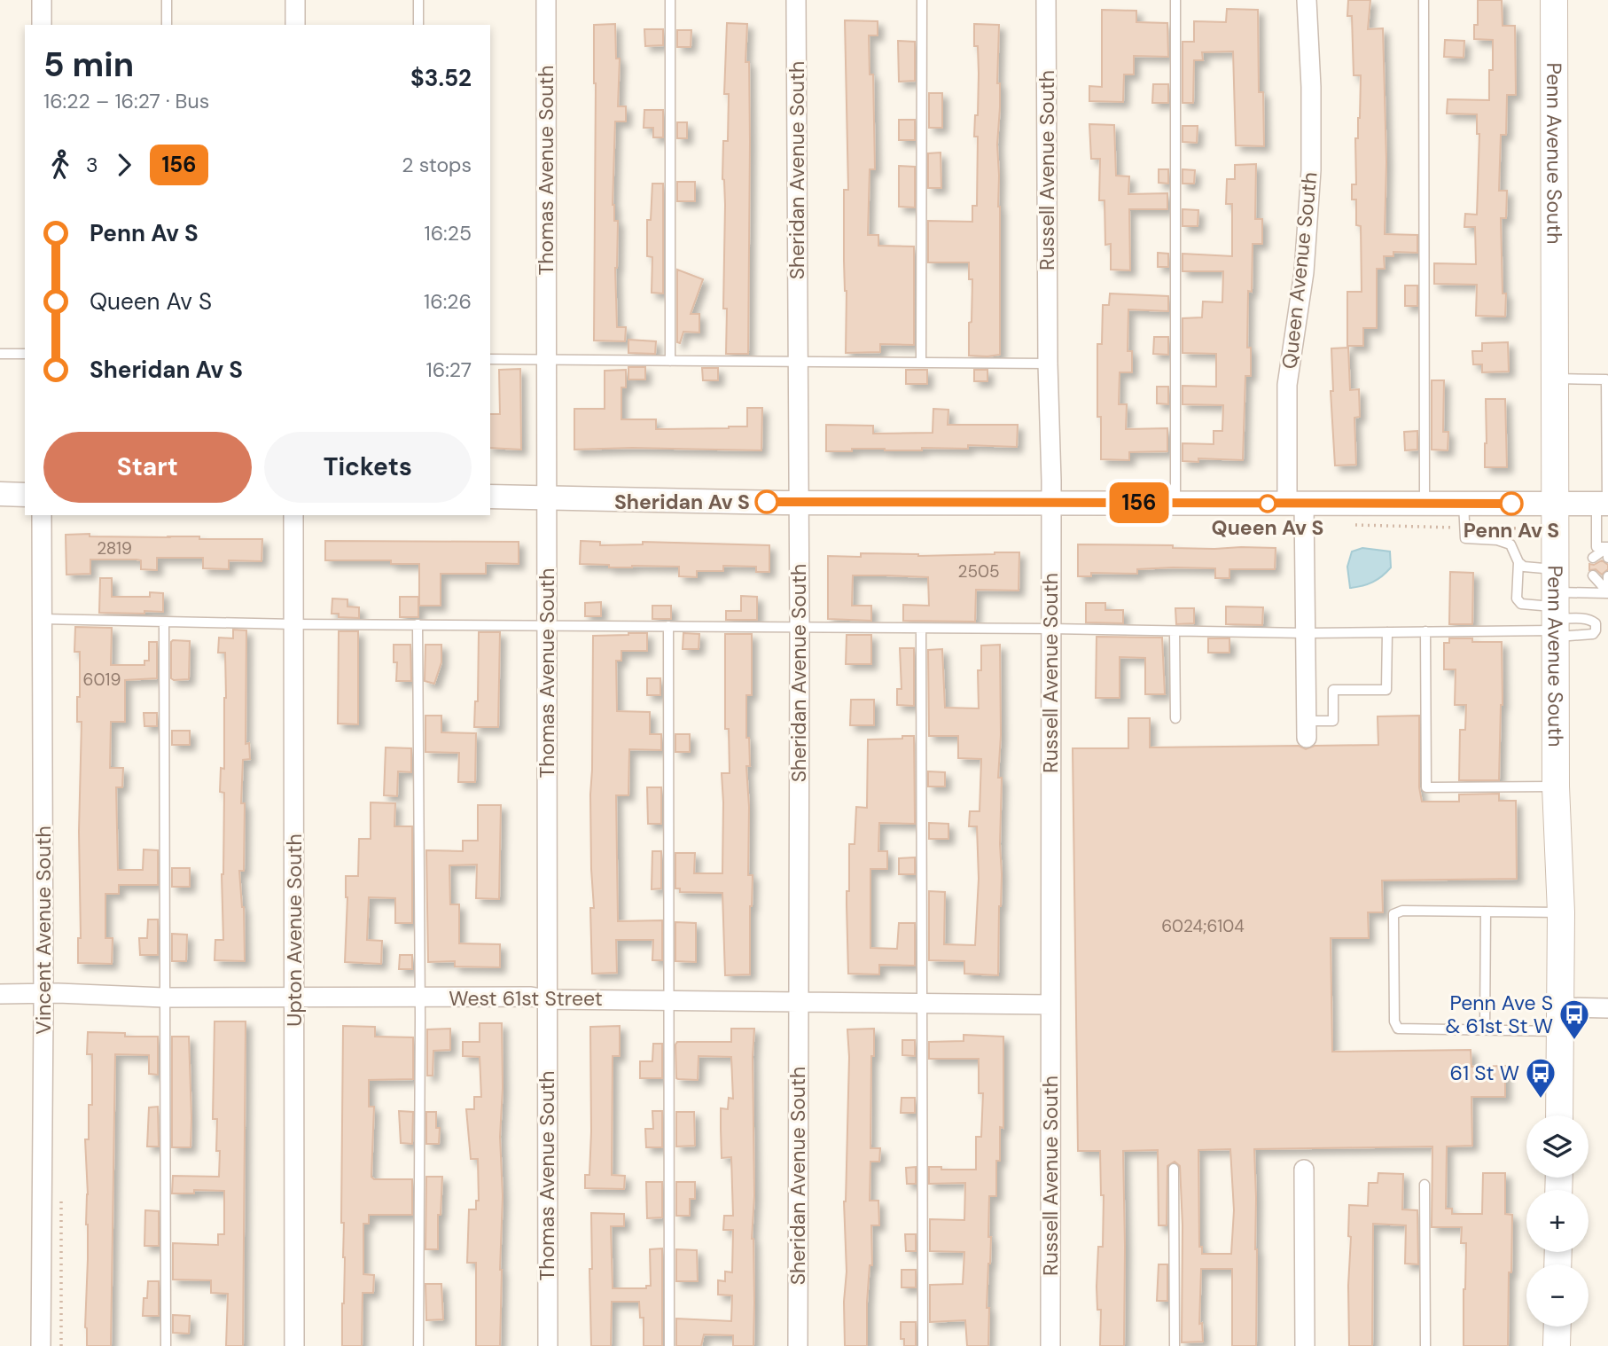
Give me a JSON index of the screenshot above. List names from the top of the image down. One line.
{"streets":{"main road":["Penn Avenue South"],"street":["Thomas Avenue South","Sheridan Avenue South","Russell Avenue South","Queen Avenue South","Vincent Avenue South","Upton Avenue South","West 61st Street"]},"crossings":[["Thomas Avenue South","West 61st Street"],["Sheridan Avenue South","West 61st Street"],["Russell Avenue South","West 61st Street"],["Vincent Avenue South","West 61st Street"],["Upton Avenue South","West 61st Street"]],"places":{"other":["Sheridan Av S","Queen Av S","Penn Av S"],"bus stop":["Penn Ave S & 61st St W","61 St W"]},"lines":["bus line 156"],"house_numbers":["2819","2505","6019","6024;6104"],"page":{"on_map":"156","heading":["5 min","16:22 – 16:27 · Bus","$3.52"],"legs":["3","156","2 stops"],"list":[{"name":"Penn Av S","value":"16:25"},{"name":"Queen Av S","value":"16:26"},{"name":"Sheridan Av S","value":"16:27"}],"buttons":["Start","Tickets"],"map_buttons":["+","−"]}}
